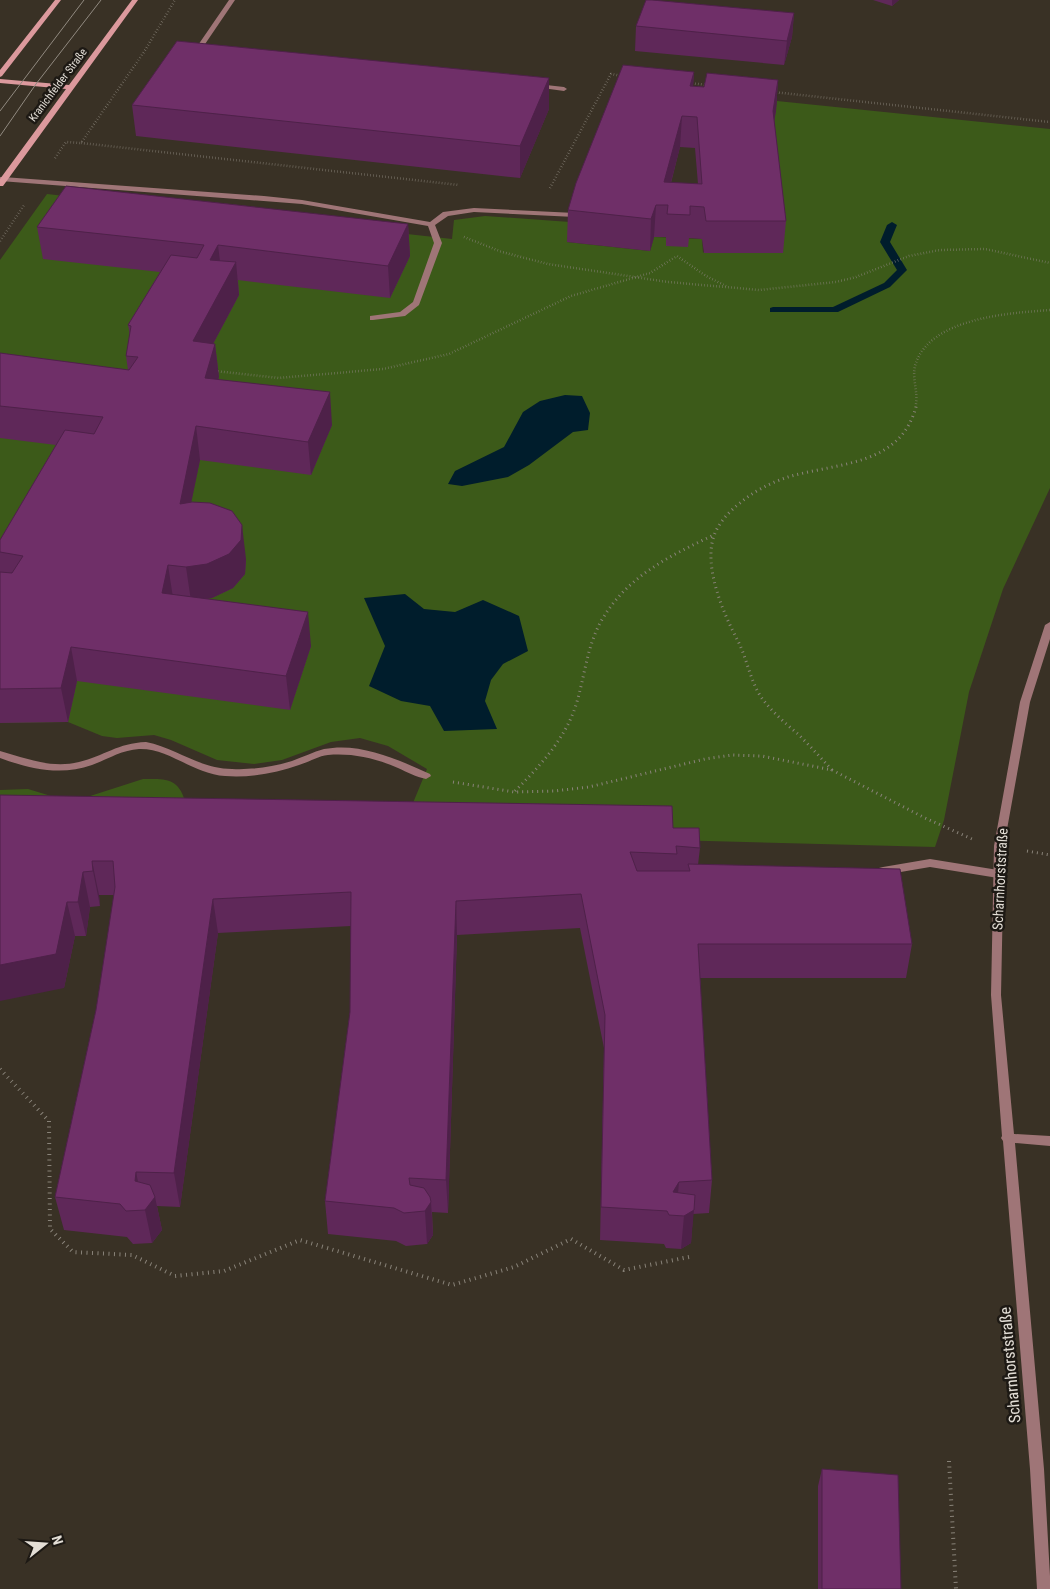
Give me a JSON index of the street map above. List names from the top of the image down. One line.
{"streets":{"main road":["Kranichfelder Straße"],"street":["Scharnhorststraße"]},"north":"right"}
